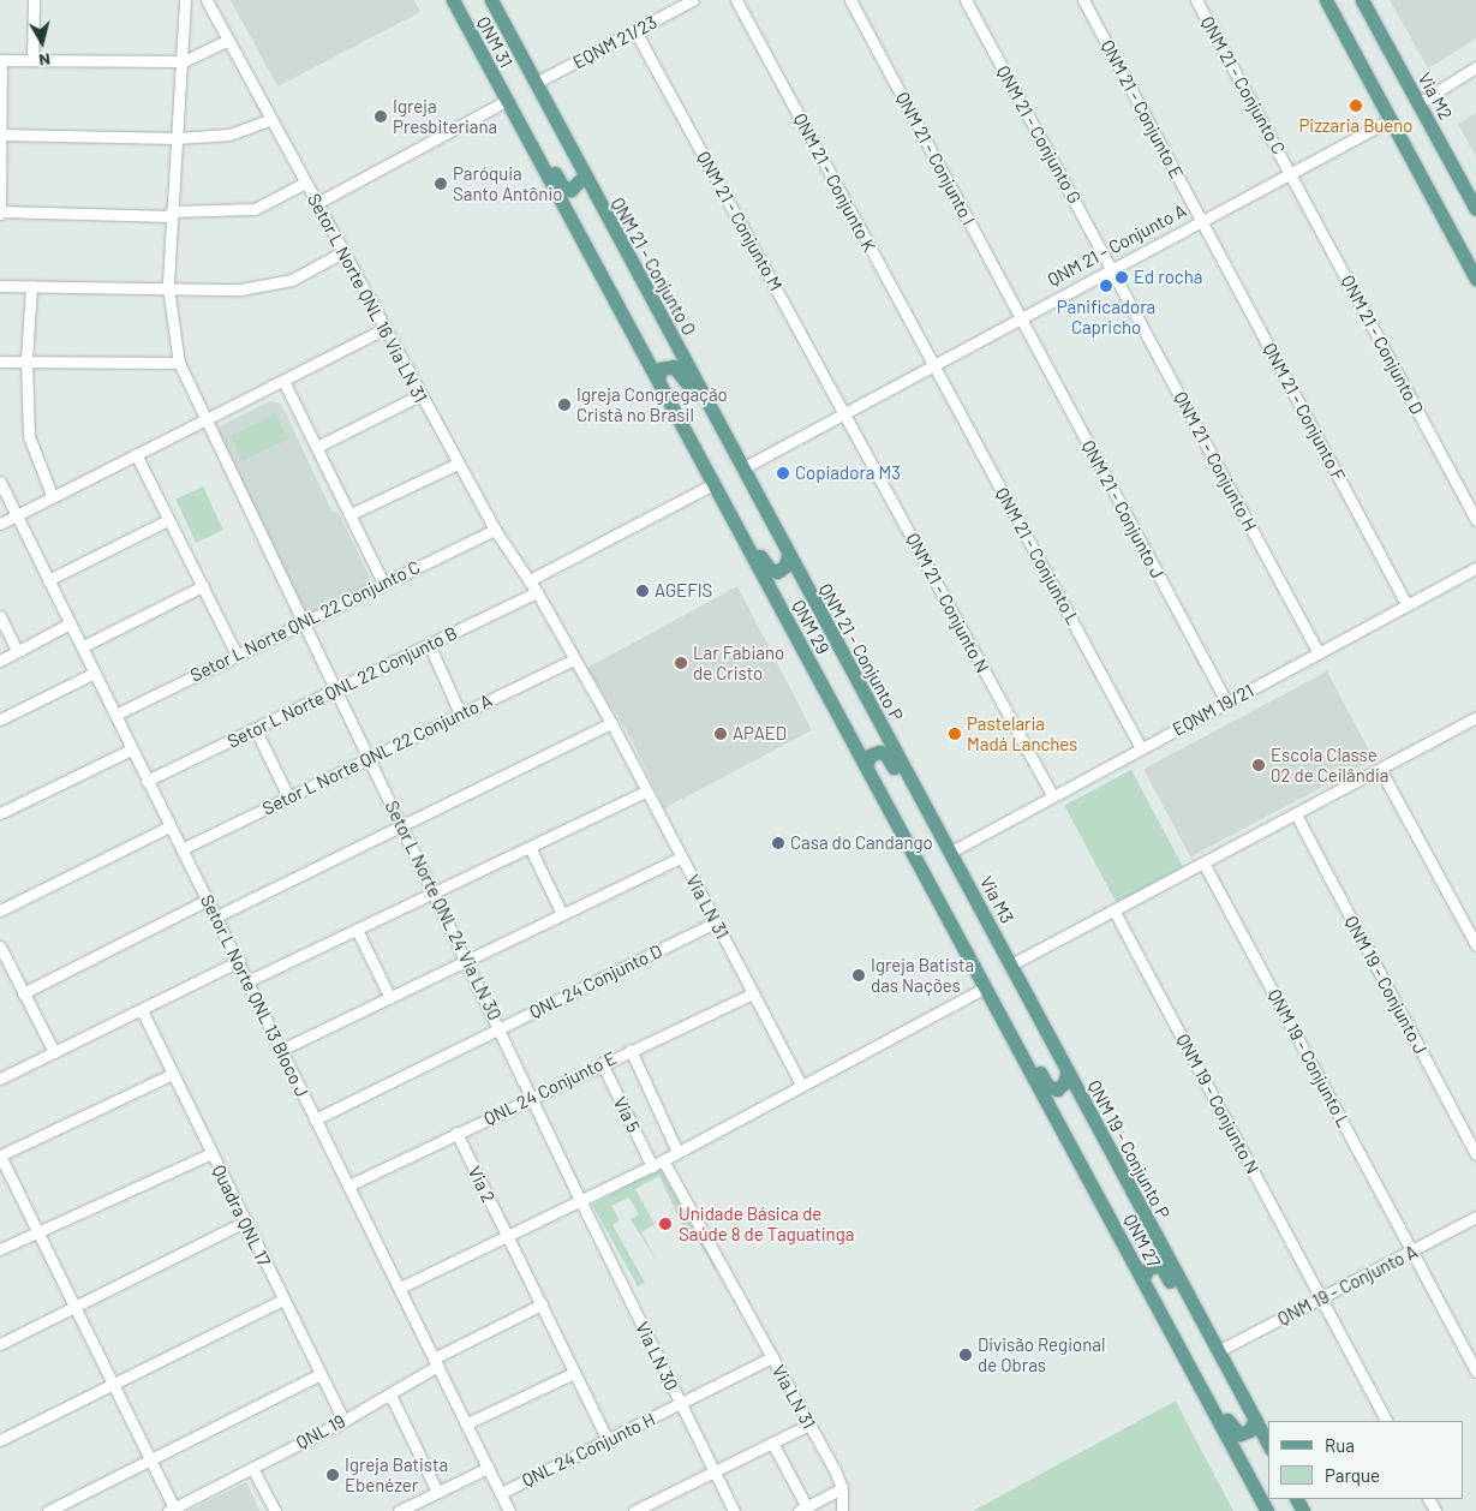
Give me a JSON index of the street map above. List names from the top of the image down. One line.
{"streets":{"main road":["QNM 31","Via M2","QNM 21 - Conjunto O","QNM 29","QNM 21 - Conjunto P","Via M3","QNM 19 - Conjunto P","QNM 27"],"street":["EQNM 21/23","QNM 21 - Conjunto C","QNM 21 - Conjunto E","QNM 21 - Conjunto G","QNM 21 - Conjunto I","QNM 21 - Conjunto K","QNM 21 - Conjunto M","QNM 21 - Conjunto A","Setor L Norte QNL 16 Via LN 31","QNM 21 - Conjunto D","QNM 21 - Conjunto F","QNM 21 - Conjunto H","QNM 21 - Conjunto J","QNM 21 - Conjunto L","QNM 21 - Conjunto N","Setor L Norte QNL 22 Conjunto C","Setor L Norte QNL 22 Conjunto B","EQNM 19/21","Setor L Norte QNL 22 Conjunto A","Via LN 31","Setor L Norte QNL 24 Via LN 30","QNL 24 Conjunto D","QNM 19 - Conjunto J","Setor L Norte QNL 13 Bloco J","QNM 19 - Conjunto L","QNL 24 Conjunto E","QNM 19 - Conjunto N","Via 5","Via 2","Quadra QNL 17","QNM 19 - Conjunto A","Via LN 30","QNL 19","QNL 24 Conjunto H"]},"crossings":[["QNM 31","QNM 29"],["EQNM 21/23","QNM 21 - Conjunto M"],["EQNM 21/23","QNM 21 - Conjunto O"],["QNM 21 - Conjunto C","QNM 21 - Conjunto A"],["QNM 21 - Conjunto C","QNM 21 - Conjunto D"],["QNM 21 - Conjunto E","QNM 21 - Conjunto A"],["QNM 21 - Conjunto E","QNM 21 - Conjunto F"],["QNM 21 - Conjunto G","QNM 21 - Conjunto A"],["QNM 21 - Conjunto G","QNM 21 - Conjunto H"],["QNM 21 - Conjunto I","QNM 21 - Conjunto A"],["QNM 21 - Conjunto I","QNM 21 - Conjunto J"],["QNM 21 - Conjunto K","QNM 21 - Conjunto A"],["QNM 21 - Conjunto K","QNM 21 - Conjunto L"],["QNM 21 - Conjunto M","QNM 21 - Conjunto A"],["QNM 21 - Conjunto M","QNM 21 - Conjunto N"],["QNM 21 - Conjunto A","QNM 21 - Conjunto O"],["QNM 21 - Conjunto A","QNM 21 - Conjunto D"],["QNM 21 - Conjunto A","QNM 21 - Conjunto F"],["QNM 21 - Conjunto A","QNM 21 - Conjunto H"],["QNM 21 - Conjunto A","QNM 21 - Conjunto J"],["QNM 21 - Conjunto A","QNM 21 - Conjunto L"],["QNM 21 - Conjunto A","QNM 21 - Conjunto N"],["QNM 21 - Conjunto A","QNM 21 - Conjunto P"],["QNM 21 - Conjunto O","QNM 21 - Conjunto P"],["Setor L Norte QNL 16 Via LN 31","Setor L Norte QNL 22 Conjunto C"],["Setor L Norte QNL 16 Via LN 31","Setor L Norte QNL 22 Conjunto B"],["Setor L Norte QNL 16 Via LN 31","Via LN 31"],["QNM 21 - Conjunto F","EQNM 19/21"],["QNM 21 - Conjunto H","EQNM 19/21"],["QNM 21 - Conjunto J","EQNM 19/21"],["QNM 21 - Conjunto L","EQNM 19/21"],["QNM 21 - Conjunto N","EQNM 19/21"],["Setor L Norte QNL 22 Conjunto C","Setor L Norte QNL 24 Via LN 30"],["Setor L Norte QNL 22 Conjunto C","Setor L Norte QNL 13 Bloco J"],["QNM 29","QNM 27"],["QNM 21 - Conjunto P","EQNM 19/21"],["QNM 21 - Conjunto P","Via M3"],["Setor L Norte QNL 22 Conjunto B","Via LN 31"],["Setor L Norte QNL 22 Conjunto B","Setor L Norte QNL 24 Via LN 30"],["Setor L Norte QNL 22 Conjunto B","Setor L Norte QNL 13 Bloco J"],["EQNM 19/21","Via M3"],["Setor L Norte QNL 22 Conjunto A","Via LN 31"],["Setor L Norte QNL 22 Conjunto A","Setor L Norte QNL 24 Via LN 30"],["Setor L Norte QNL 22 Conjunto A","Setor L Norte QNL 13 Bloco J"],["Via M3","QNM 19 - Conjunto P"],["Via LN 31","QNL 24 Conjunto D"],["Via LN 31","QNL 24 Conjunto E"],["Via LN 31","QNL 24 Conjunto H"],["Setor L Norte QNL 24 Via LN 30","QNL 24 Conjunto D"],["Setor L Norte QNL 24 Via LN 30","QNL 24 Conjunto E"],["Setor L Norte QNL 24 Via LN 30","Via LN 30"],["QNL 24 Conjunto D","Setor L Norte QNL 13 Bloco J"],["Setor L Norte QNL 13 Bloco J","QNL 24 Conjunto E"],["Setor L Norte QNL 13 Bloco J","QNL 19"],["Setor L Norte QNL 13 Bloco J","QNL 24 Conjunto H"],["QNM 19 - Conjunto L","QNM 19 - Conjunto A"],["QNL 24 Conjunto E","Via 5"],["QNL 24 Conjunto E","Via 2"],["QNM 19 - Conjunto N","QNM 19 - Conjunto A"],["QNM 19 - Conjunto P","QNM 19 - Conjunto A"],["Via 2","QNL 19"],["Via 2","QNL 24 Conjunto H"],["Quadra QNL 17","QNL 19"],["Via LN 30","QNL 24 Conjunto H"]],"places":["Pizzaria Bueno","Igreja Presbiteriana","Paróquia Santo Antônio","Ed rocha","Panificadora Capricho","Igreja Congregação Cristã no Brasil","Copiadora M3","AGEFIS","Lar Fabiano de Cristo","APAED","Pastelaria Madá Lanches","Escola Classe 02 de Ceilândia","Casa do Candango","Igreja Batista das Nações","Unidade Básica de Saúde 8 de Taguatinga","Divisão Regional de Obras","Igreja Batista Ebenézer"],"legend":["Rua","Parque"],"north":"bottom"}
